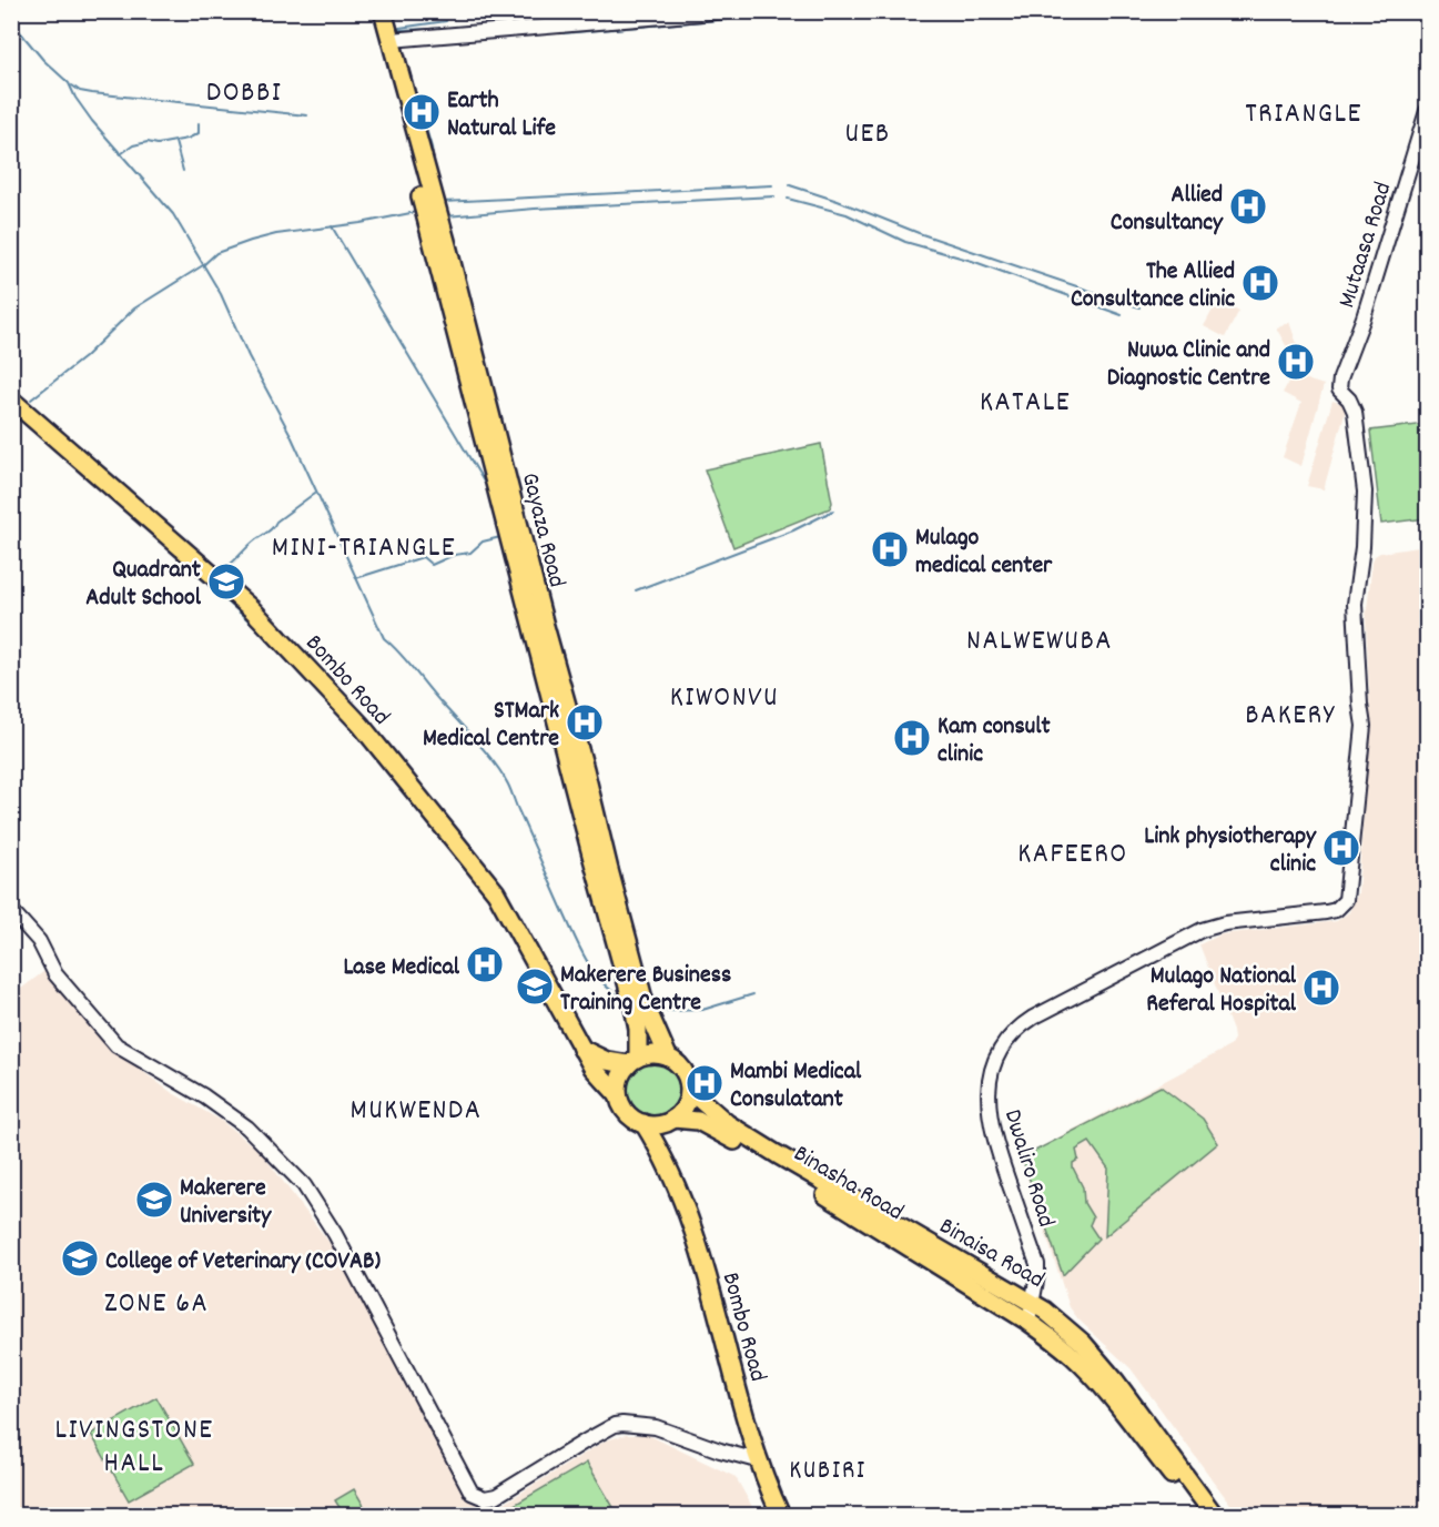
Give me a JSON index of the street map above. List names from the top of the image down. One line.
{"streets":{"main road":["Gayaza Road","Bombo Road","Binasha Road","Binaisa Road"],"street":["Mutaasa Road","Dwaliro Road"]},"crossings":[["Mutaasa Road","Dwaliro Road"],["Gayaza Road","Bombo Road"],["Gayaza Road","Binasha Road"],["Gayaza Road","Binaisa Road"],["Bombo Road","Binasha Road"],["Bombo Road","Binaisa Road"],["Dwaliro Road","Binasha Road"],["Dwaliro Road","Binaisa Road"],["Binasha Road","Binaisa Road"]],"districts":["DOBBI","TRIANGLE","UEB","KATALE","MINI-TRIANGLE","NALWEWUBA","KIWONVU","BAKERY","KAFEERO","MUKWENDA","ZONE 6A","LIVINGSTONE HALL","KUBIRI"],"places":{"hospital":["Earth Natural Life","Allied Consultancy","The Allied Consultance clinic","Nuwa Clinic and Diagnostic Centre","Mulago medical center","STMark Medical Centre","Kam consult clinic","Link physiotherapy clinic","Lase Medical","Mulago National Referal Hospital","Mambi Medical Consulatant"],"school or university":["Quadrant Adult School","Makerere Business Training Centre","Makerere University","College of Veterinary (COVAB)"]}}
